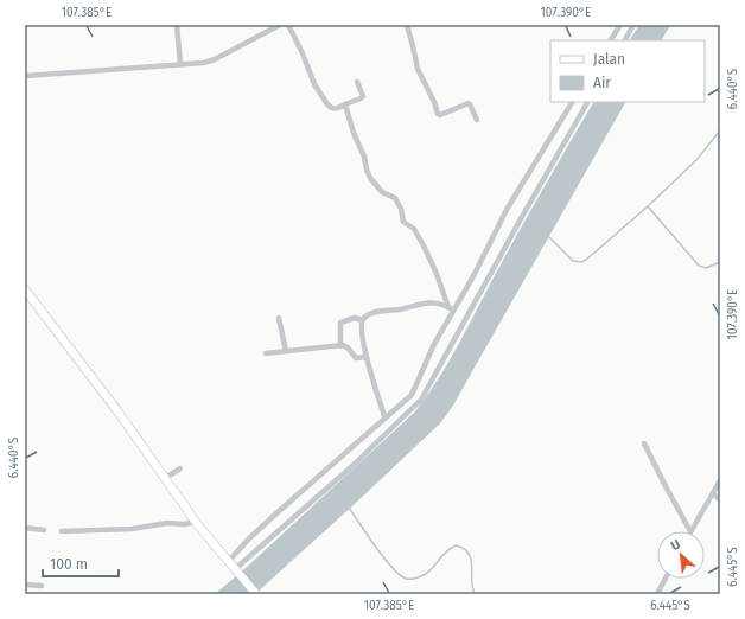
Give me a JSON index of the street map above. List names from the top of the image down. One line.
{"legend":["Jalan","Air"],"scale_bar":"100 m","north":"top left","coordinates":["107.385°E","107.390°E","6.440°S","6.445°S"]}
